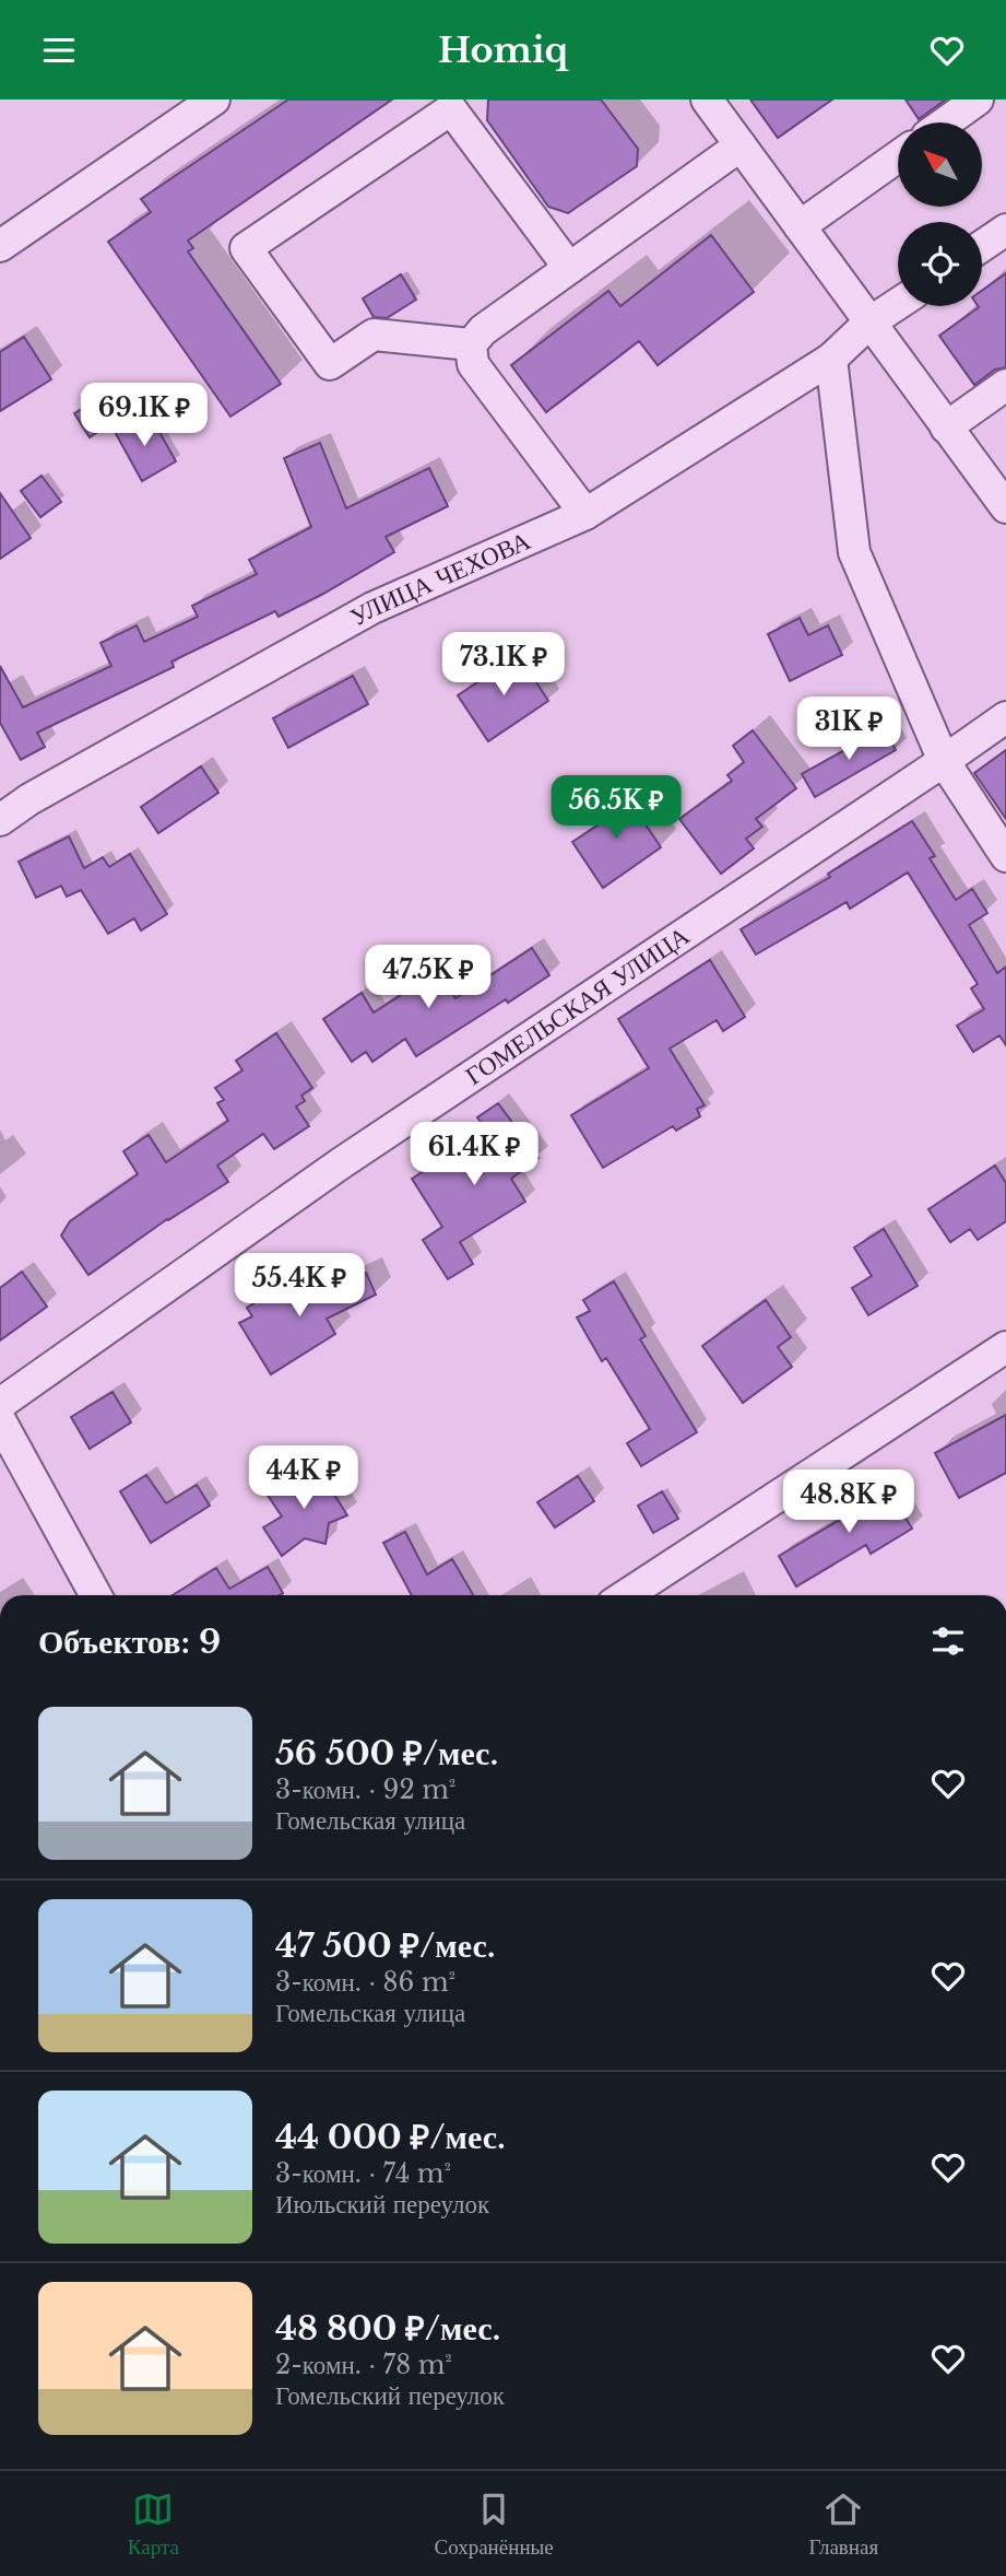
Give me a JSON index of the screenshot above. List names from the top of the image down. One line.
{"streets":{"street":["УЛИЦА ЧЕХОВА","ГОМЕЛЬСКАЯ УЛИЦА"]},"north":"top left","page":{"header":"Homiq","price":["69.1K ₽","73.1K ₽","31K ₽","56.5K ₽","47.5K ₽","61.4K ₽","55.4K ₽","44K ₽","48.8K ₽"],"heading":"Объектов: 9","list":[{"name":"56 500 ₽/мес.","note":"3-комн. · 92 m² · Гомельская улица"},{"name":"47 500 ₽/мес.","note":"3-комн. · 86 m² · Гомельская улица"},{"name":"44 000 ₽/мес.","note":"3-комн. · 74 m² · Июльский переулок"},{"name":"48 800 ₽/мес.","note":"2-комн. · 78 m² · Гомельский переулок"}],"tabs":["Карта","Сохранённые","Главная"]}}
